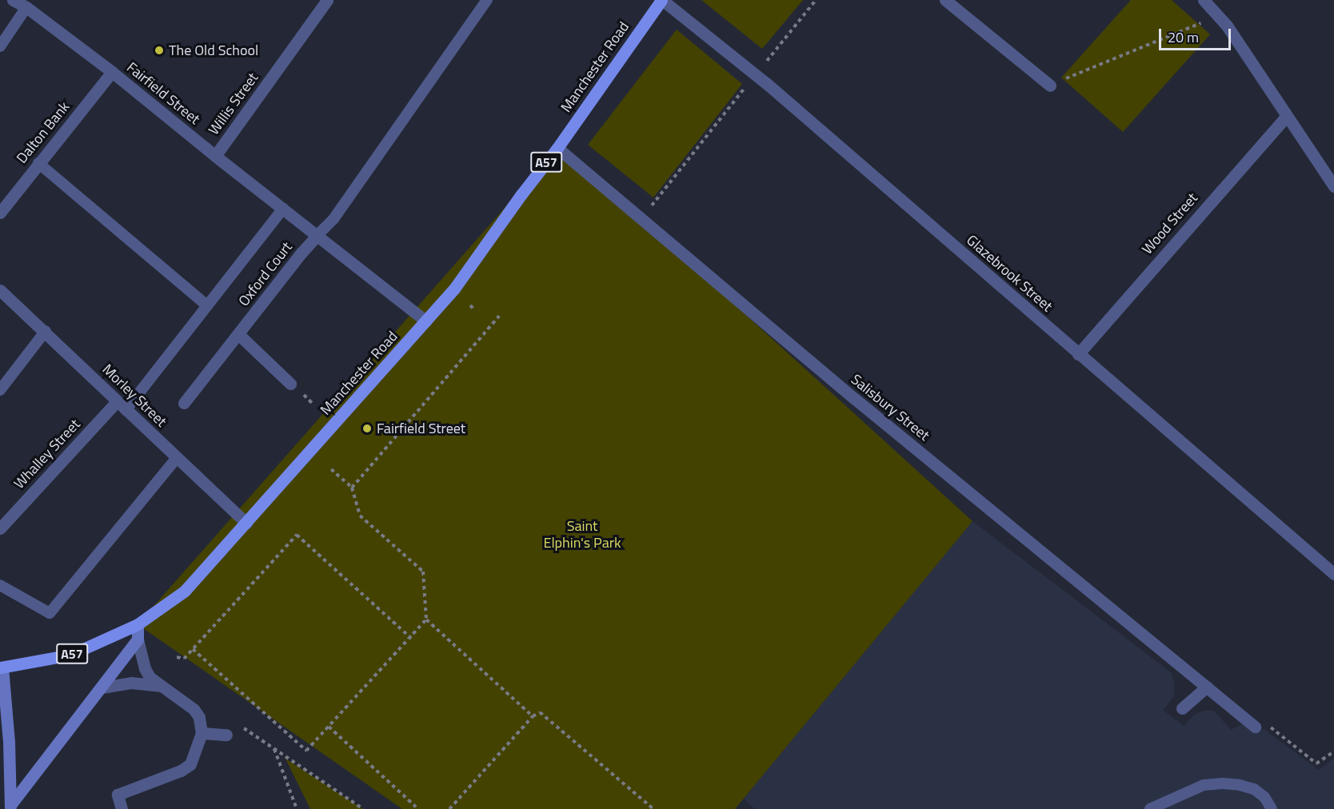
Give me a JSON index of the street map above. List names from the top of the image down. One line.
{"streets":{"main road":["Manchester Road","A57"],"street":["Fairfield Street","Willis Street","Dalton Bank","Wood Street","Glazebrook Street","Oxford Court","Morley Street","Salisbury Street","Whalley Street"]},"crossings":[["Manchester Road","Fairfield Street"],["Manchester Road","Glazebrook Street"],["Manchester Road","Morley Street"],["Manchester Road","Salisbury Street"],["Fairfield Street","Willis Street"],["Fairfield Street","Dalton Bank"],["Fairfield Street","Oxford Court"],["Wood Street","Glazebrook Street"],["Morley Street","Whalley Street"]],"parks":["Saint Elphin's Park"],"places":["The Old School","Fairfield Street"],"scale_bar":"20 m"}
